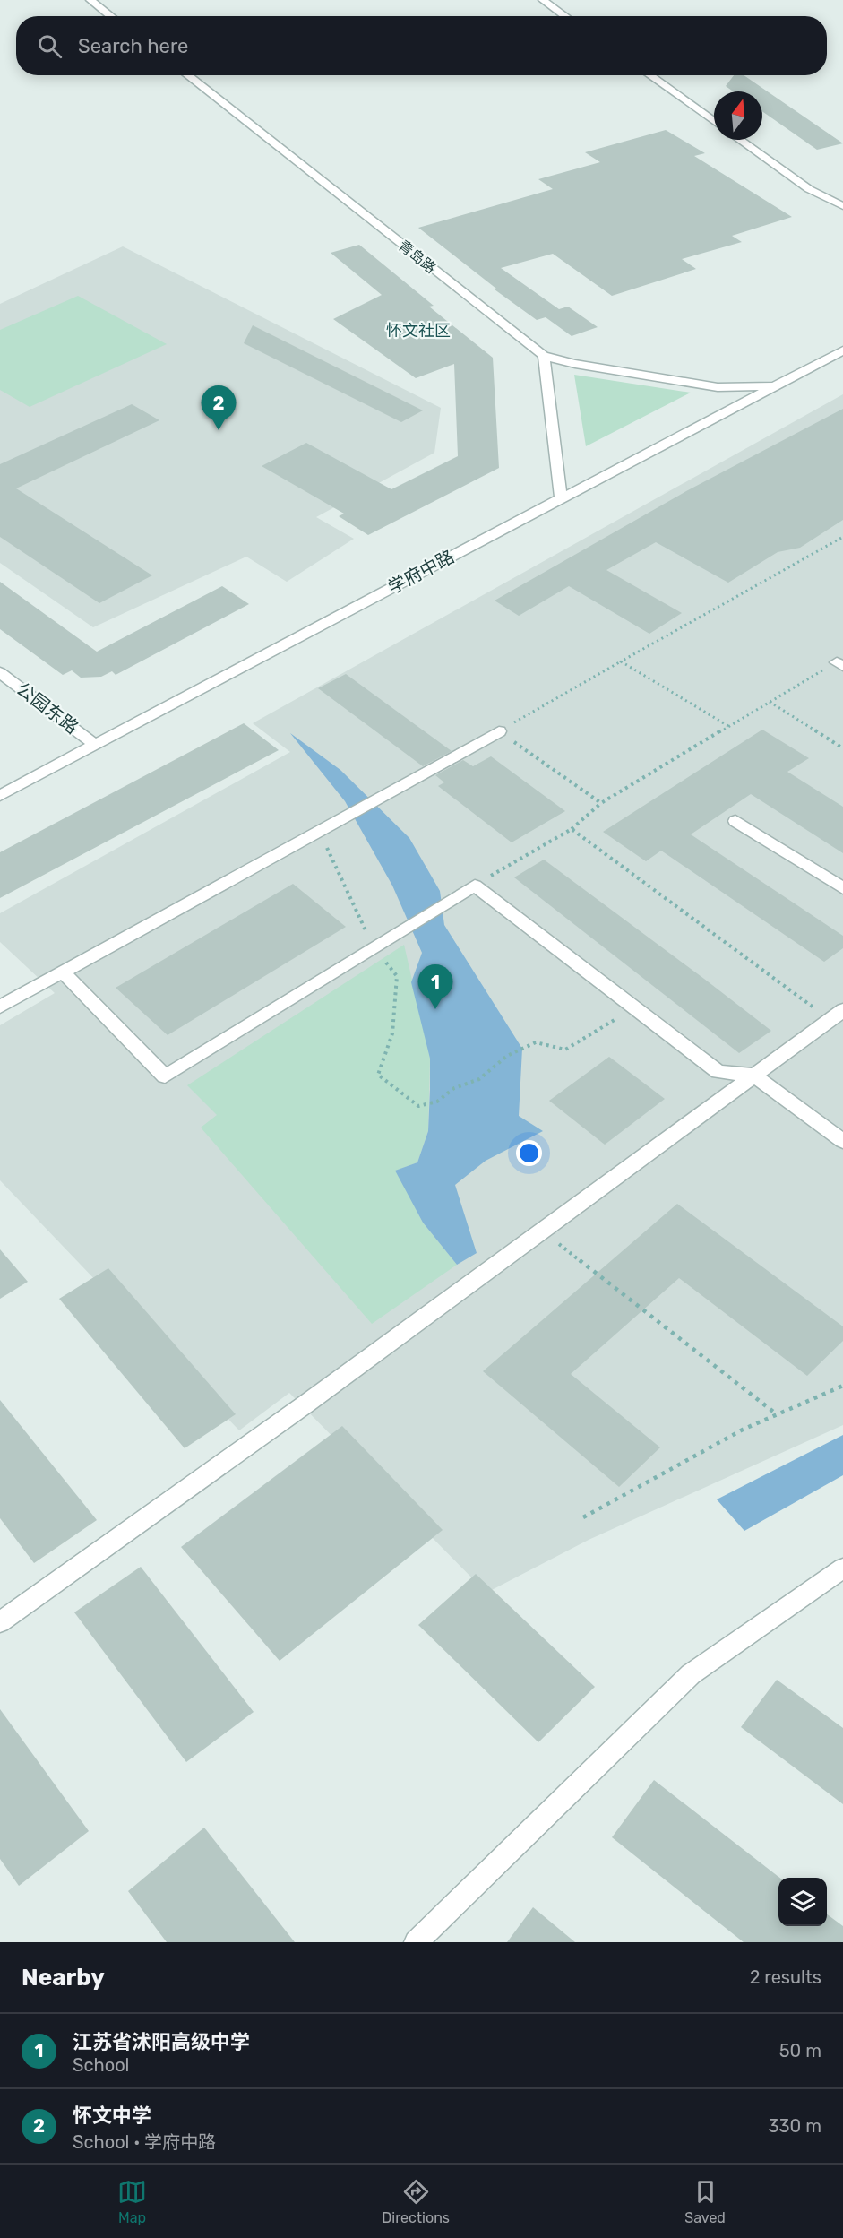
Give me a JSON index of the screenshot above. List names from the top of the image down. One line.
{"streets":{"street":["青岛路","学府中路","公园东路"]},"crossings":[["学府中路","公园东路"]],"districts":["怀文社区"],"north":"top","page":{"search":"Search here","pins":["2","1"],"heading":["Nearby","2 results"],"list":[{"mark":"1","name":"江苏省沭阳高级中学","note":"School","value":"50 m"},{"mark":"2","name":"怀文中学","note":"School · 学府中路","value":"330 m"}],"nav":["Map","Directions","Saved"]}}
